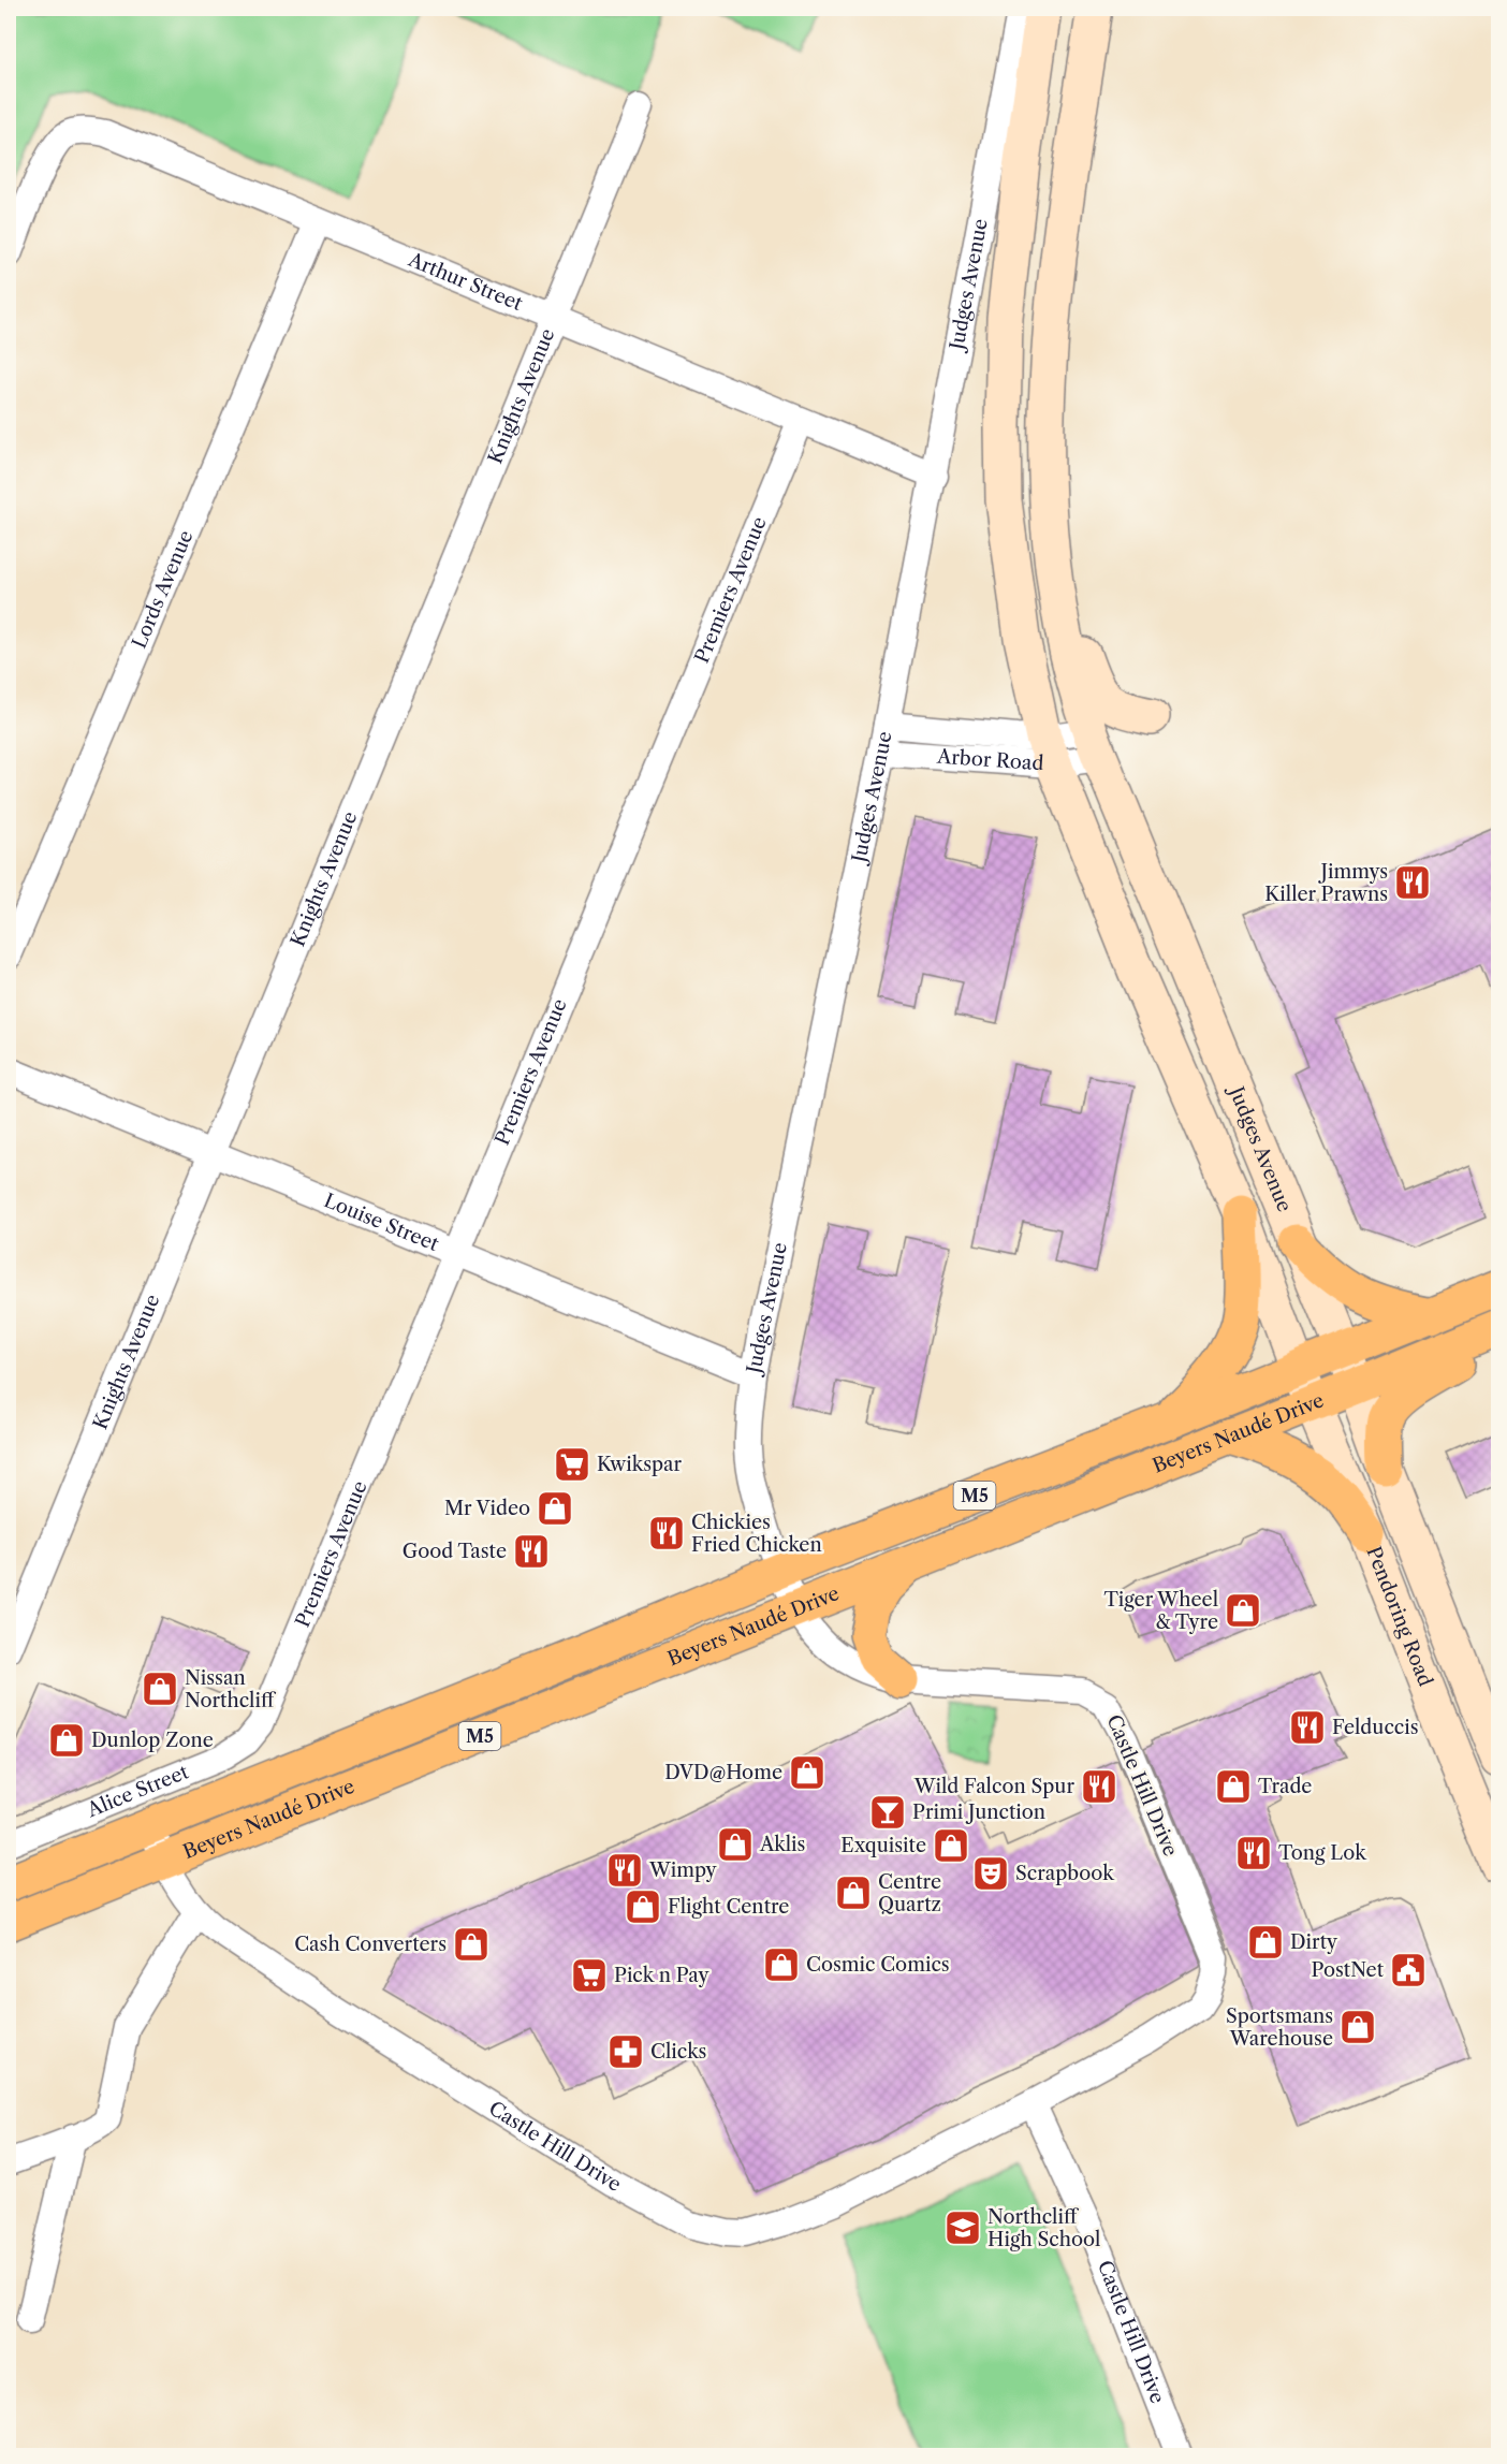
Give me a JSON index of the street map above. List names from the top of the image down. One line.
{"streets":{"main road":["Judges Avenue","Beyers Naudé Drive","M5","Pendoring Road"],"street":["Arthur Street","Knights Avenue","Lords Avenue","Premiers Avenue","Arbor Road","Louise Street","Castle Hill Drive","Alice Street"]},"crossings":[["Arthur Street","Judges Avenue"],["Arthur Street","Knights Avenue"],["Arthur Street","Lords Avenue"],["Arthur Street","Premiers Avenue"],["Judges Avenue","Arbor Road"],["Judges Avenue","Louise Street"],["Judges Avenue","Beyers Naudé Drive"],["Judges Avenue","Pendoring Road"],["Judges Avenue","Castle Hill Drive"],["Knights Avenue","Louise Street"],["Premiers Avenue","Louise Street"],["Premiers Avenue","Alice Street"],["Beyers Naudé Drive","Pendoring Road"],["Beyers Naudé Drive","Castle Hill Drive"]],"places":{"restaurant":["Jimmys Killer Prawns","Chickies Fried Chicken","Good Taste","Felduccis","Wild Falcon Spur","Tong Lok","Wimpy"],"supermarket":["Kwikspar","Pick n Pay"],"shop":["Mr Video","Tiger Wheel & Tyre","Nissan Northcliff","Dunlop Zone","DVD@Home","Trade","Aklis","Exquisite","Centre Quartz","Flight Centre","Dirty","Cash Converters","Cosmic Comics","Sportsmans Warehouse"],"bar":["Primi Junction"],"theatre":["Scrapbook"],"public building":["PostNet"],"pharmacy":["Clicks"],"school or university":["Northcliff High School"]}}
